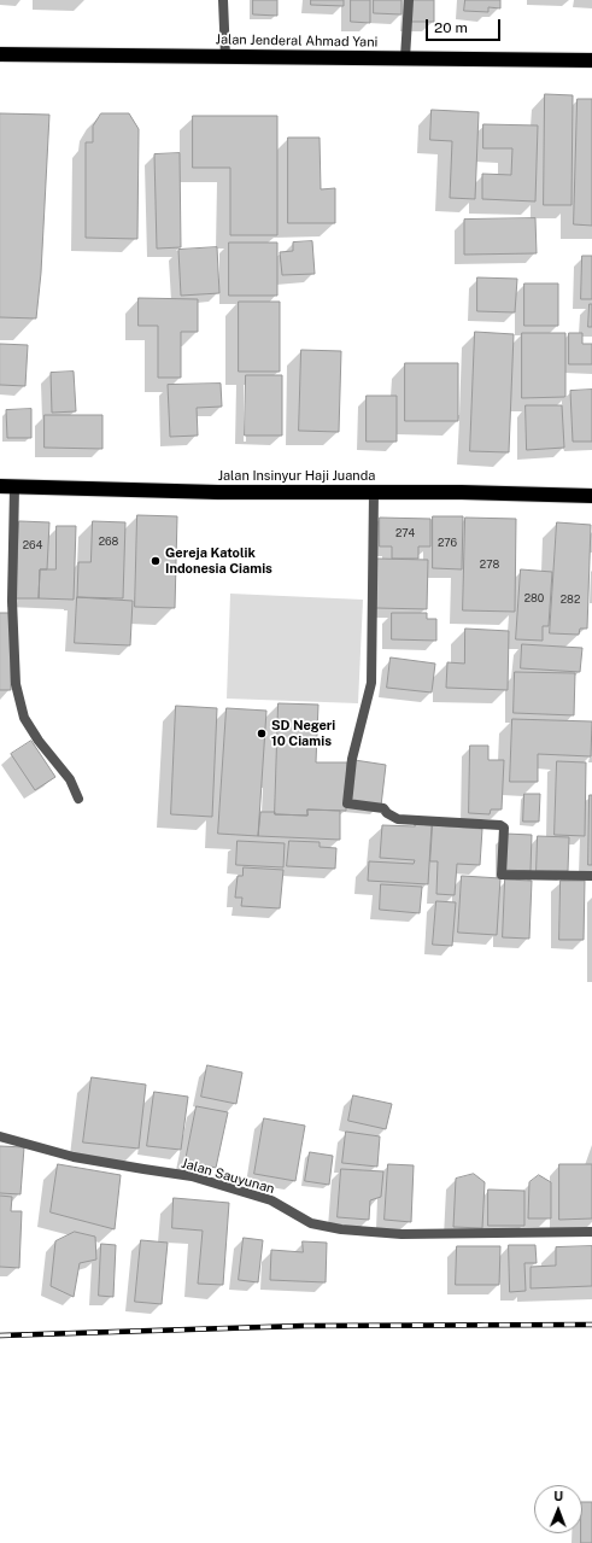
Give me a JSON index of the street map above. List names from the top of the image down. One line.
{"streets":{"highway":["Jalan Jenderal Ahmad Yani","Jalan Insinyur Haji Juanda"],"street":["Jalan Sauyunan"]},"places":["Gereja Katolik Indonesia Ciamis","SD Negeri 10 Ciamis"],"house_numbers":["274","268","276","264","278","280","282"],"scale_bar":"20 m","north":"top"}
